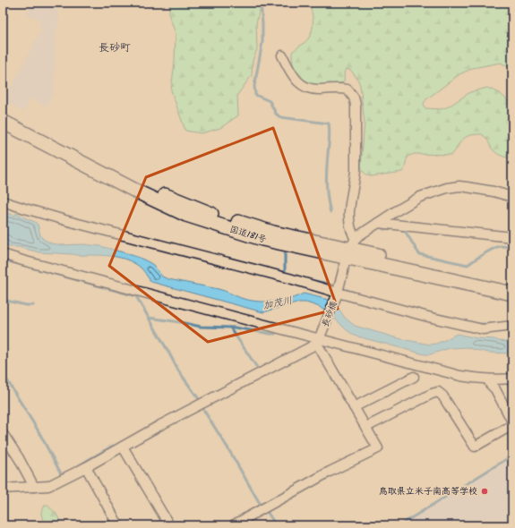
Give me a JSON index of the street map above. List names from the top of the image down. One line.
{"streets":{"highway":["国道181号"],"street":["長砂橋"]},"crossings":[["国道181号","長砂橋"]],"districts":["長砂町"],"water":["加茂川"],"places":["鳥取県立米子南高等学校"]}
